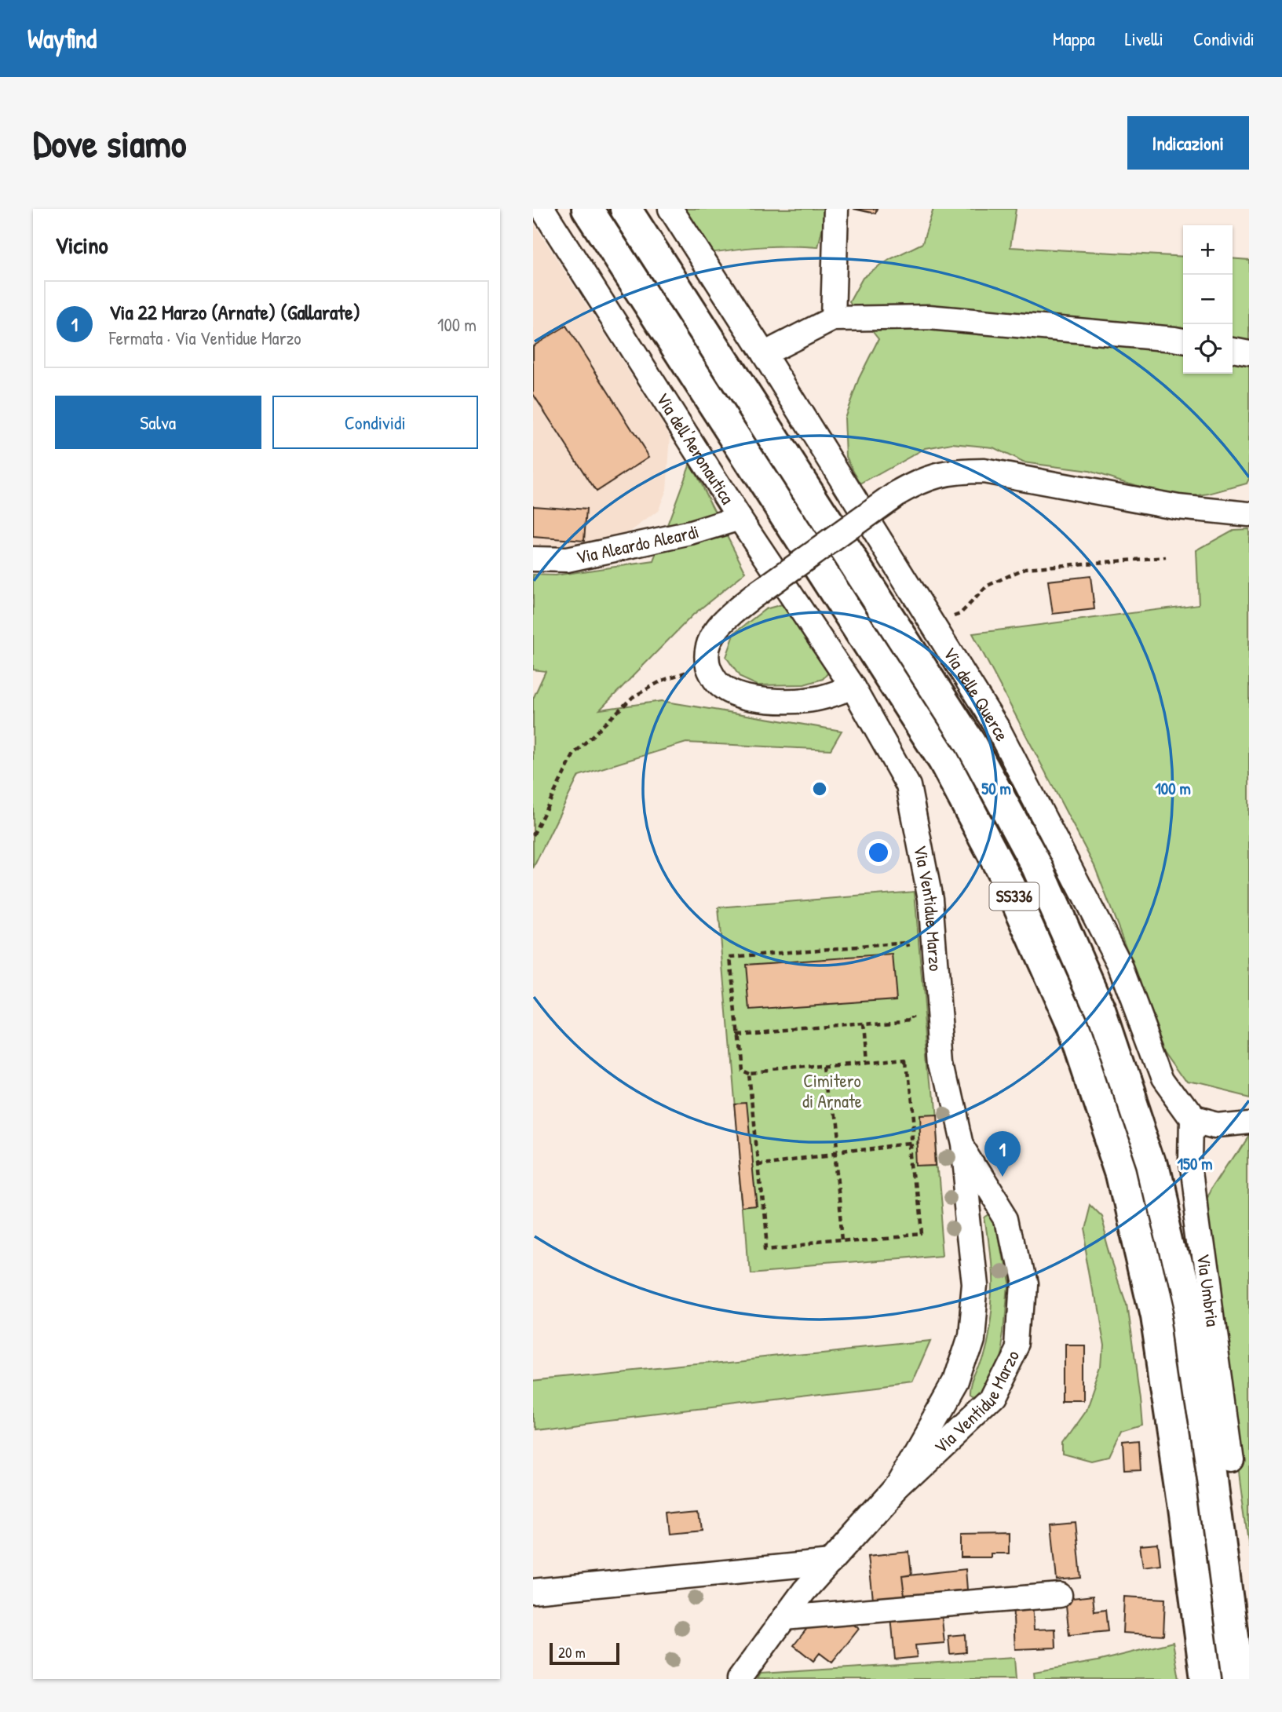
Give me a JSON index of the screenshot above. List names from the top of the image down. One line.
{"streets":{"highway":["SS336"],"street":["Via dell'Aeronautica","Via Aleardo Aleardi","Via delle Querce","Via Ventidue Marzo","Via Umbria"]},"crossings":[["Via dell'Aeronautica","Via Aleardo Aleardi"],["Via dell'Aeronautica","Via Ventidue Marzo"],["Via delle Querce","Via Umbria"]],"parks":["Cimitero di Arnate"],"scale_bar":"20 m","page":{"header":"Wayfind","nav":["Mappa","Livelli","Condividi"],"buttons":["Indicazioni",["Salva","Condividi"]],"title":"Dove siamo","heading":"Vicino","map_buttons":["+","−"],"list":[{"mark":"1","name":"Via 22 Marzo (Arnate) (Gallarate)","note":"Fermata · Via Ventidue Marzo","value":"100 m"}],"pins":"1","scale":"20 m"},"rings":["50 m","100 m","150 m"]}
